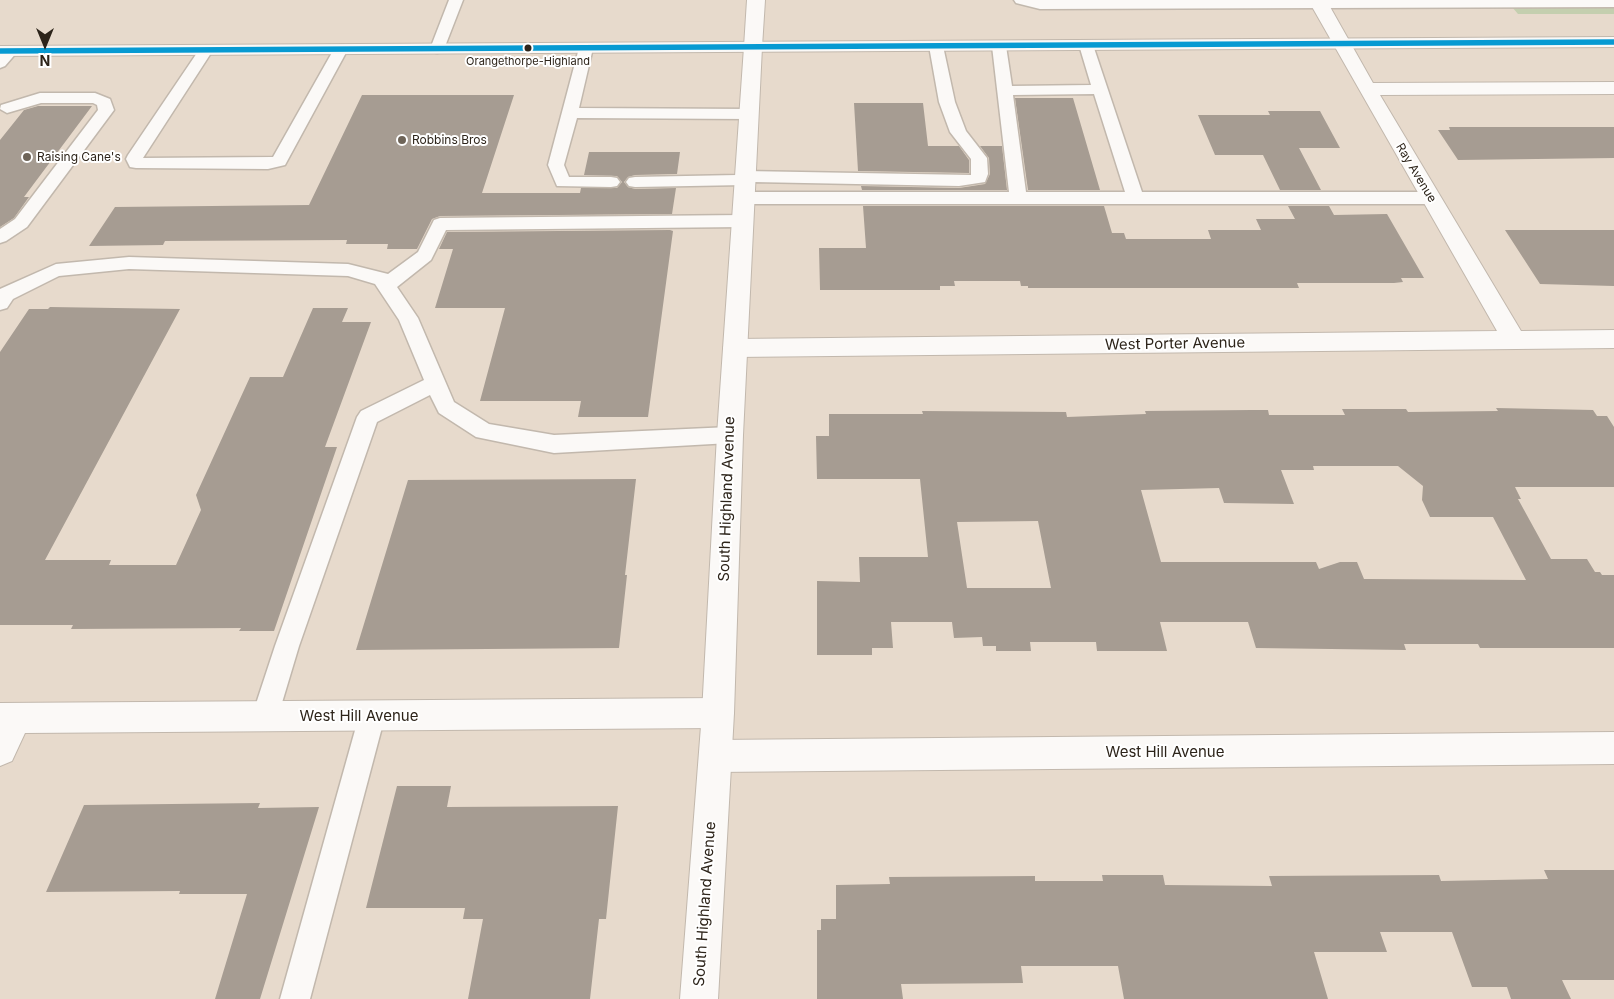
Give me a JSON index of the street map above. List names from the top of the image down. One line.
{"streets":{"street":["Ray Avenue","West Porter Avenue","South Highland Avenue","West Hill Avenue"]},"crossings":[["Ray Avenue","West Porter Avenue"],["West Porter Avenue","South Highland Avenue"],["South Highland Avenue","West Hill Avenue"]],"places":["Orangethorpe-Highland","Robbins Bros","Raising Cane's"],"north":"bottom"}
